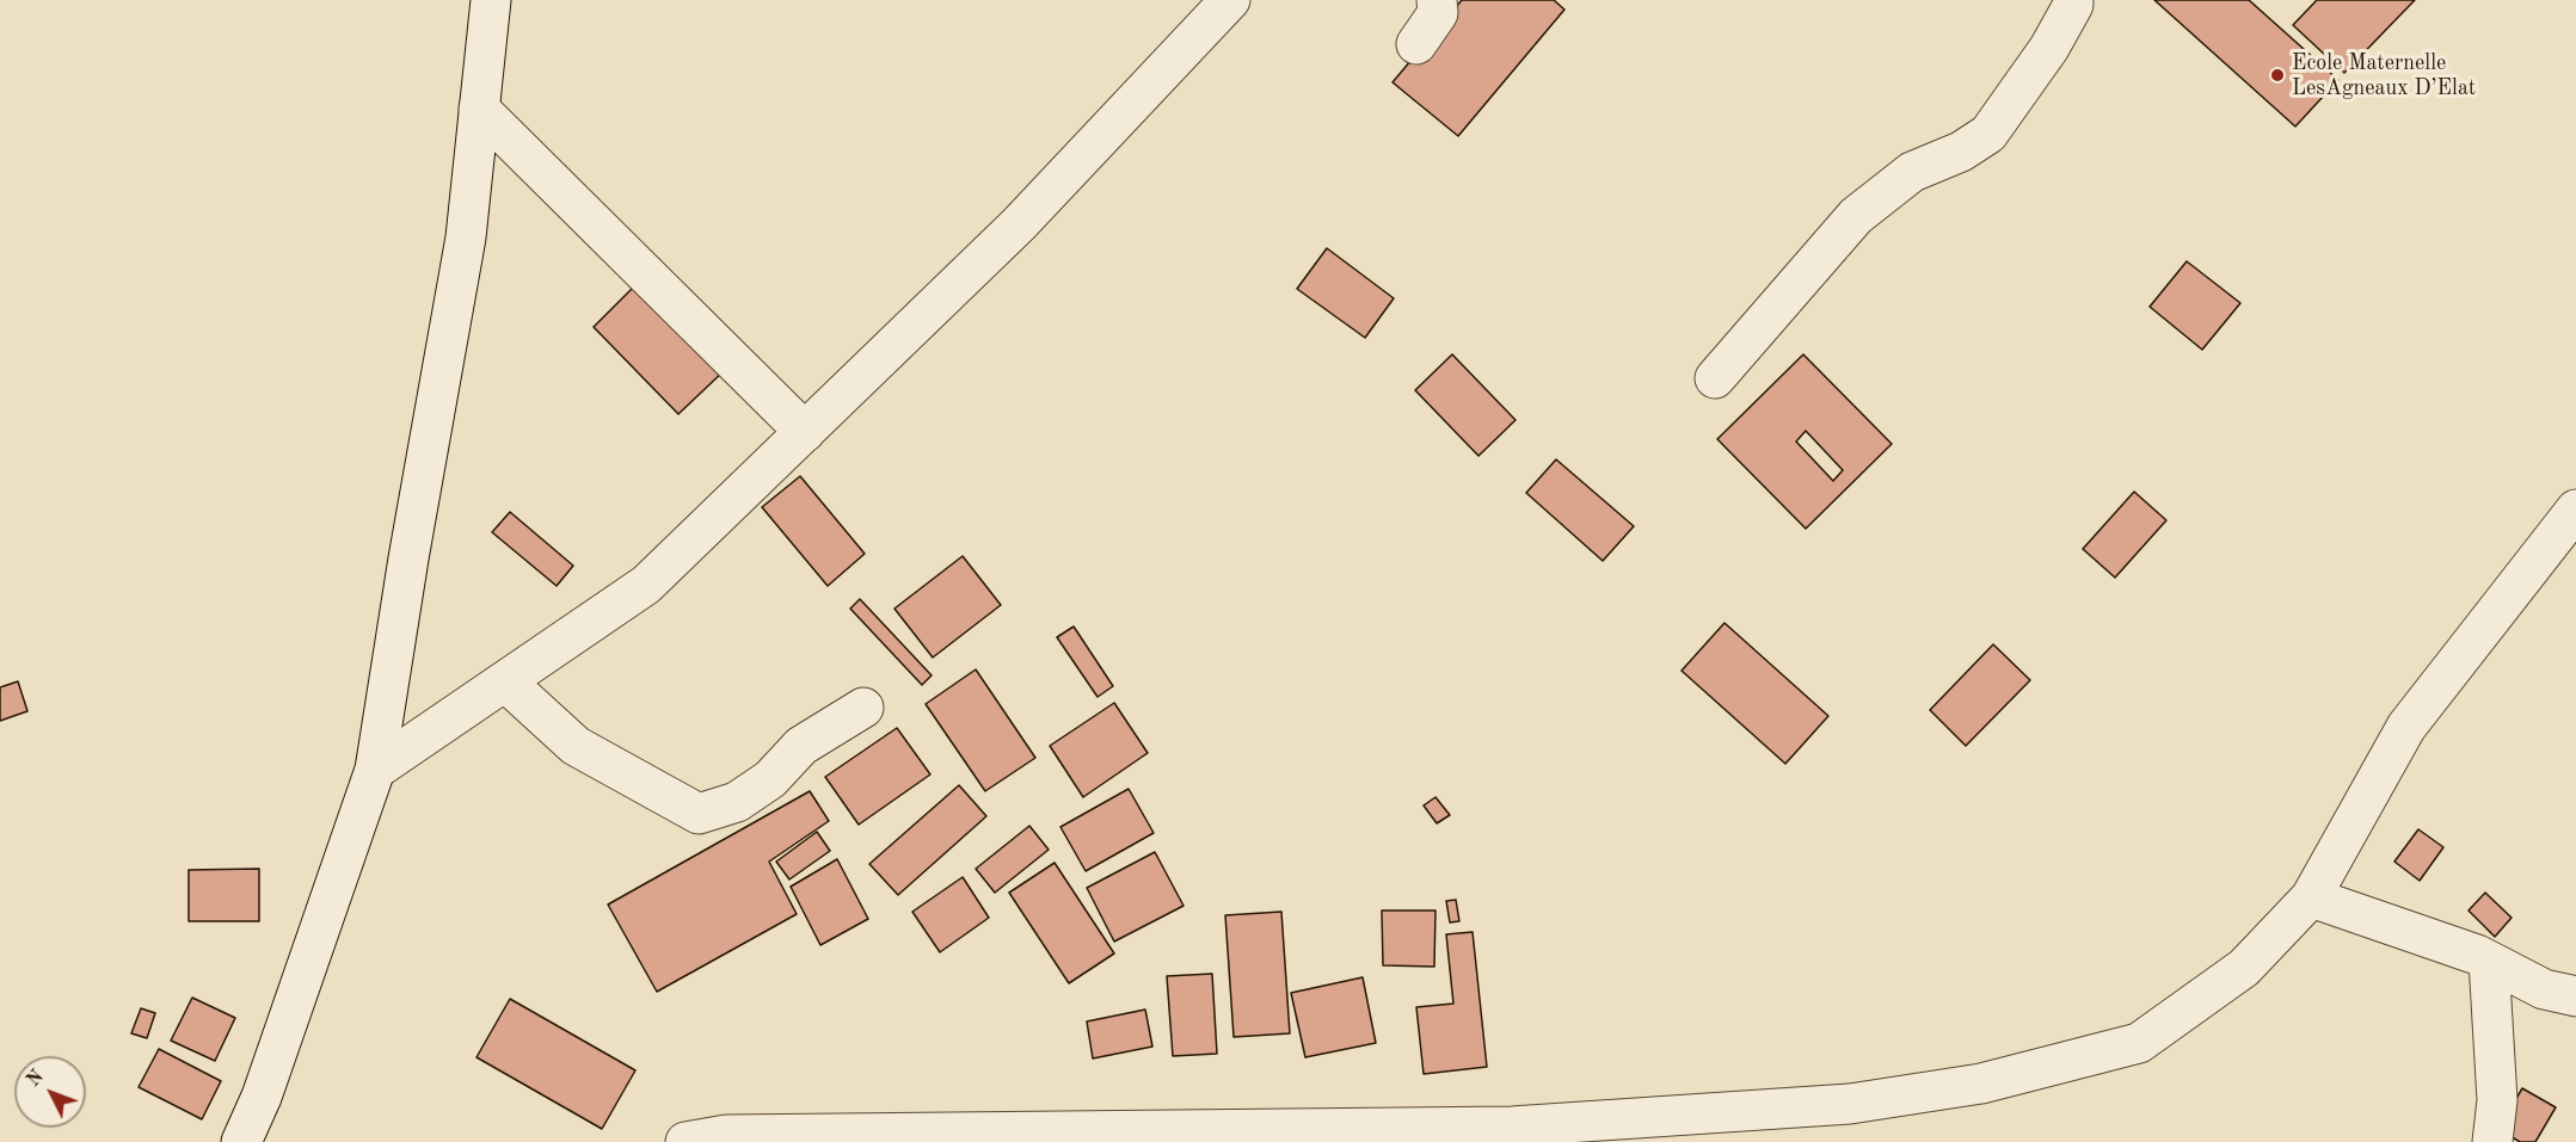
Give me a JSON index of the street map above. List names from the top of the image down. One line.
{"places":["Ecole Maternelle LesAgneaux D’Elat"],"north":"top left"}
